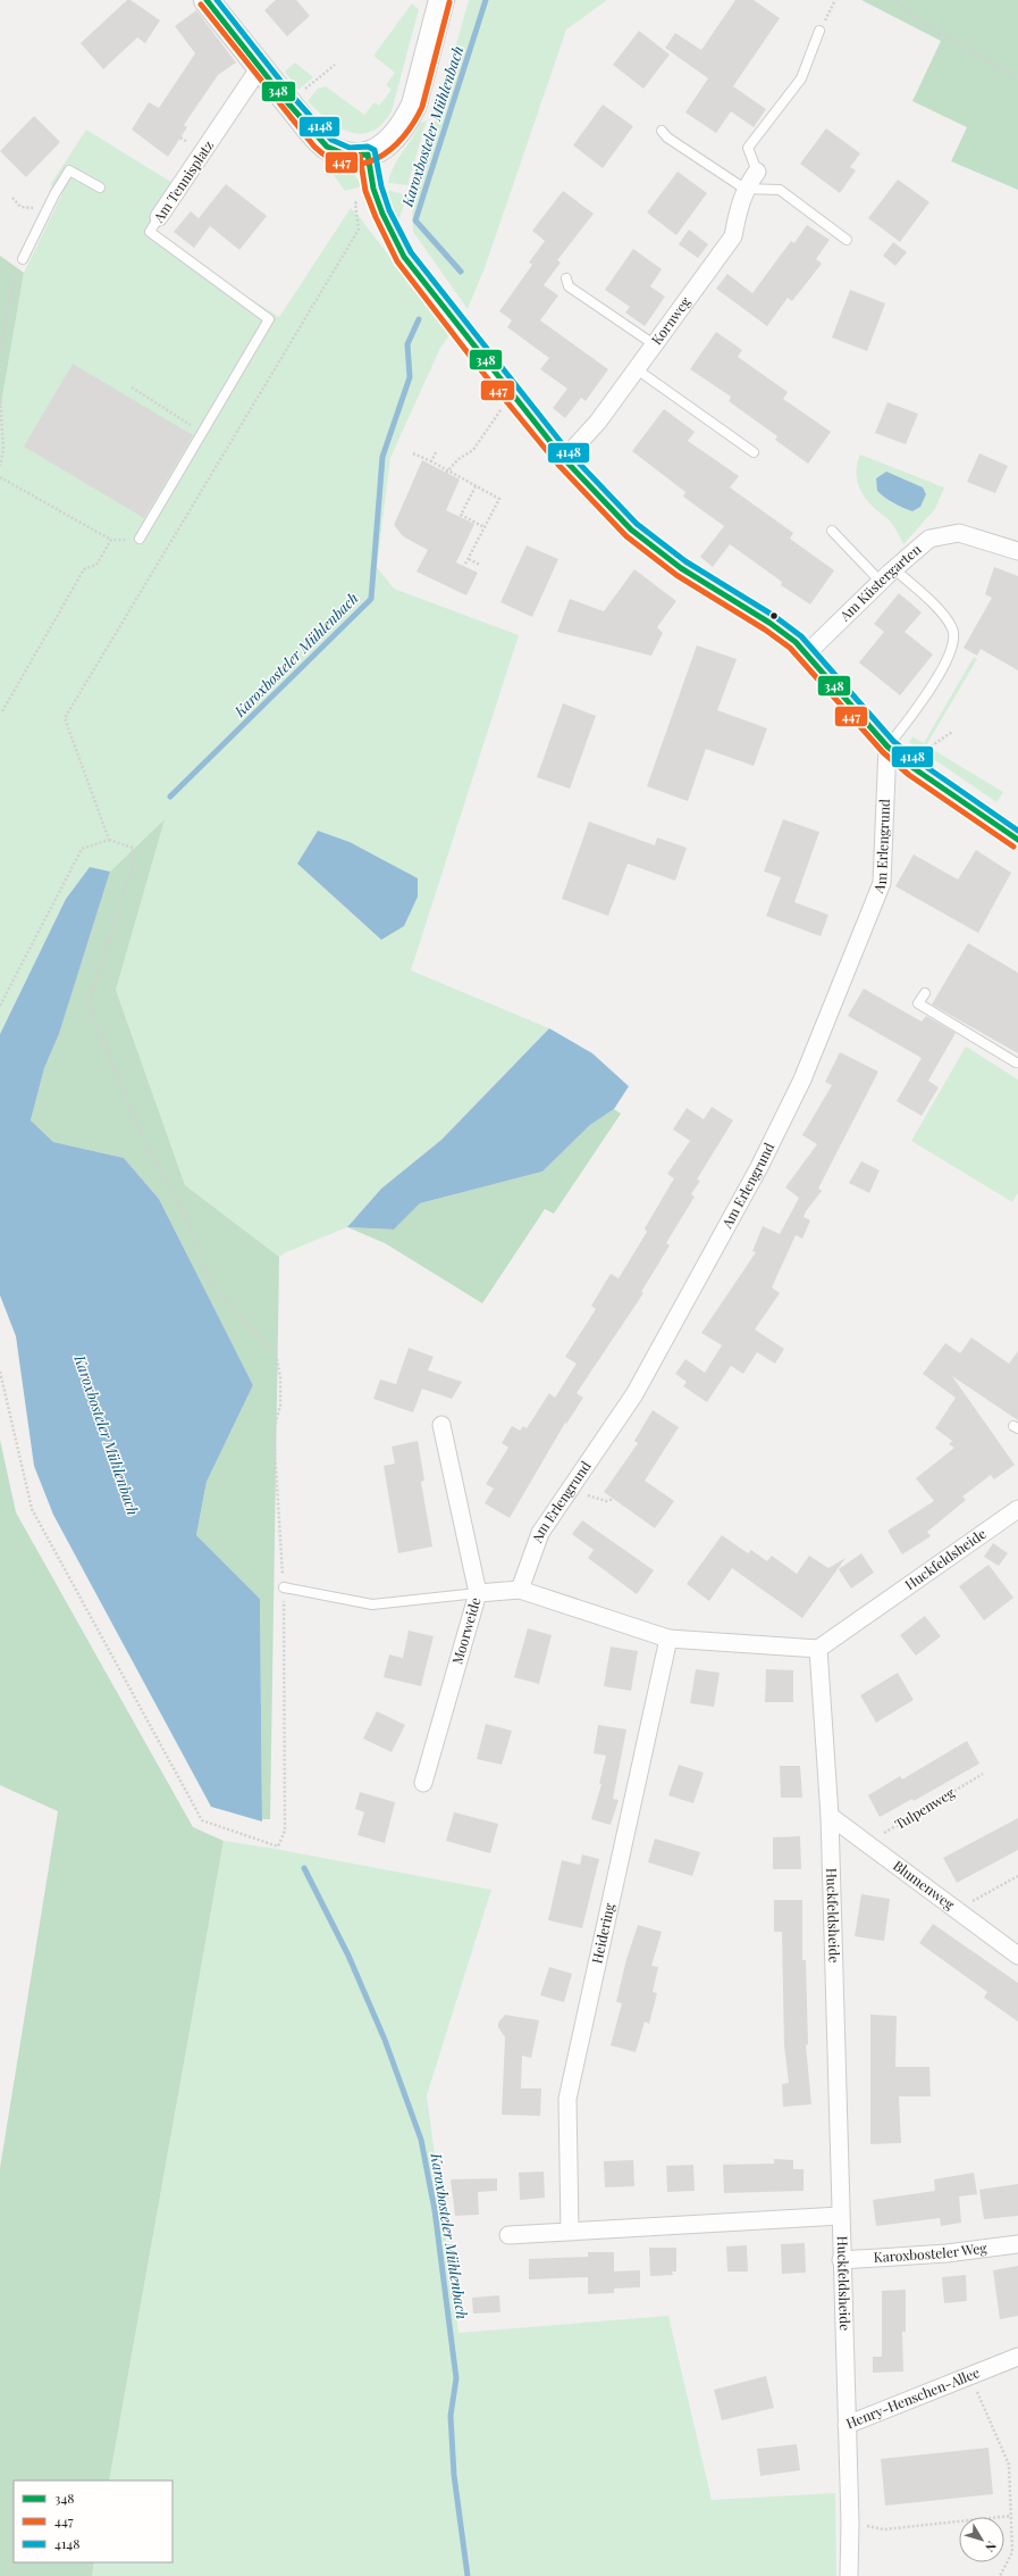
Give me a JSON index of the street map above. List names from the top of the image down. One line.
{"streets":{"street":["Am Tennisplatz","Kornweg","Am Küstergarten","Am Erlengrund","Huckfeldsheide","Moorweide","Blumenweg","Heidering","Karoxbosteler Weg","Henry-Henschen-Allee"],"path":["Tulpenweg"]},"crossings":[["Huckfeldsheide","Blumenweg"],["Huckfeldsheide","Karoxbosteler Weg"],["Huckfeldsheide","Henry-Henschen-Allee"],["Tulpenweg","Blumenweg"]],"water":["Karoxbosteler Mühlenbach"],"lines":["transit line 348","transit line 4148","transit line 447"],"legend":["348","447","4148"],"north":"bottom right"}
